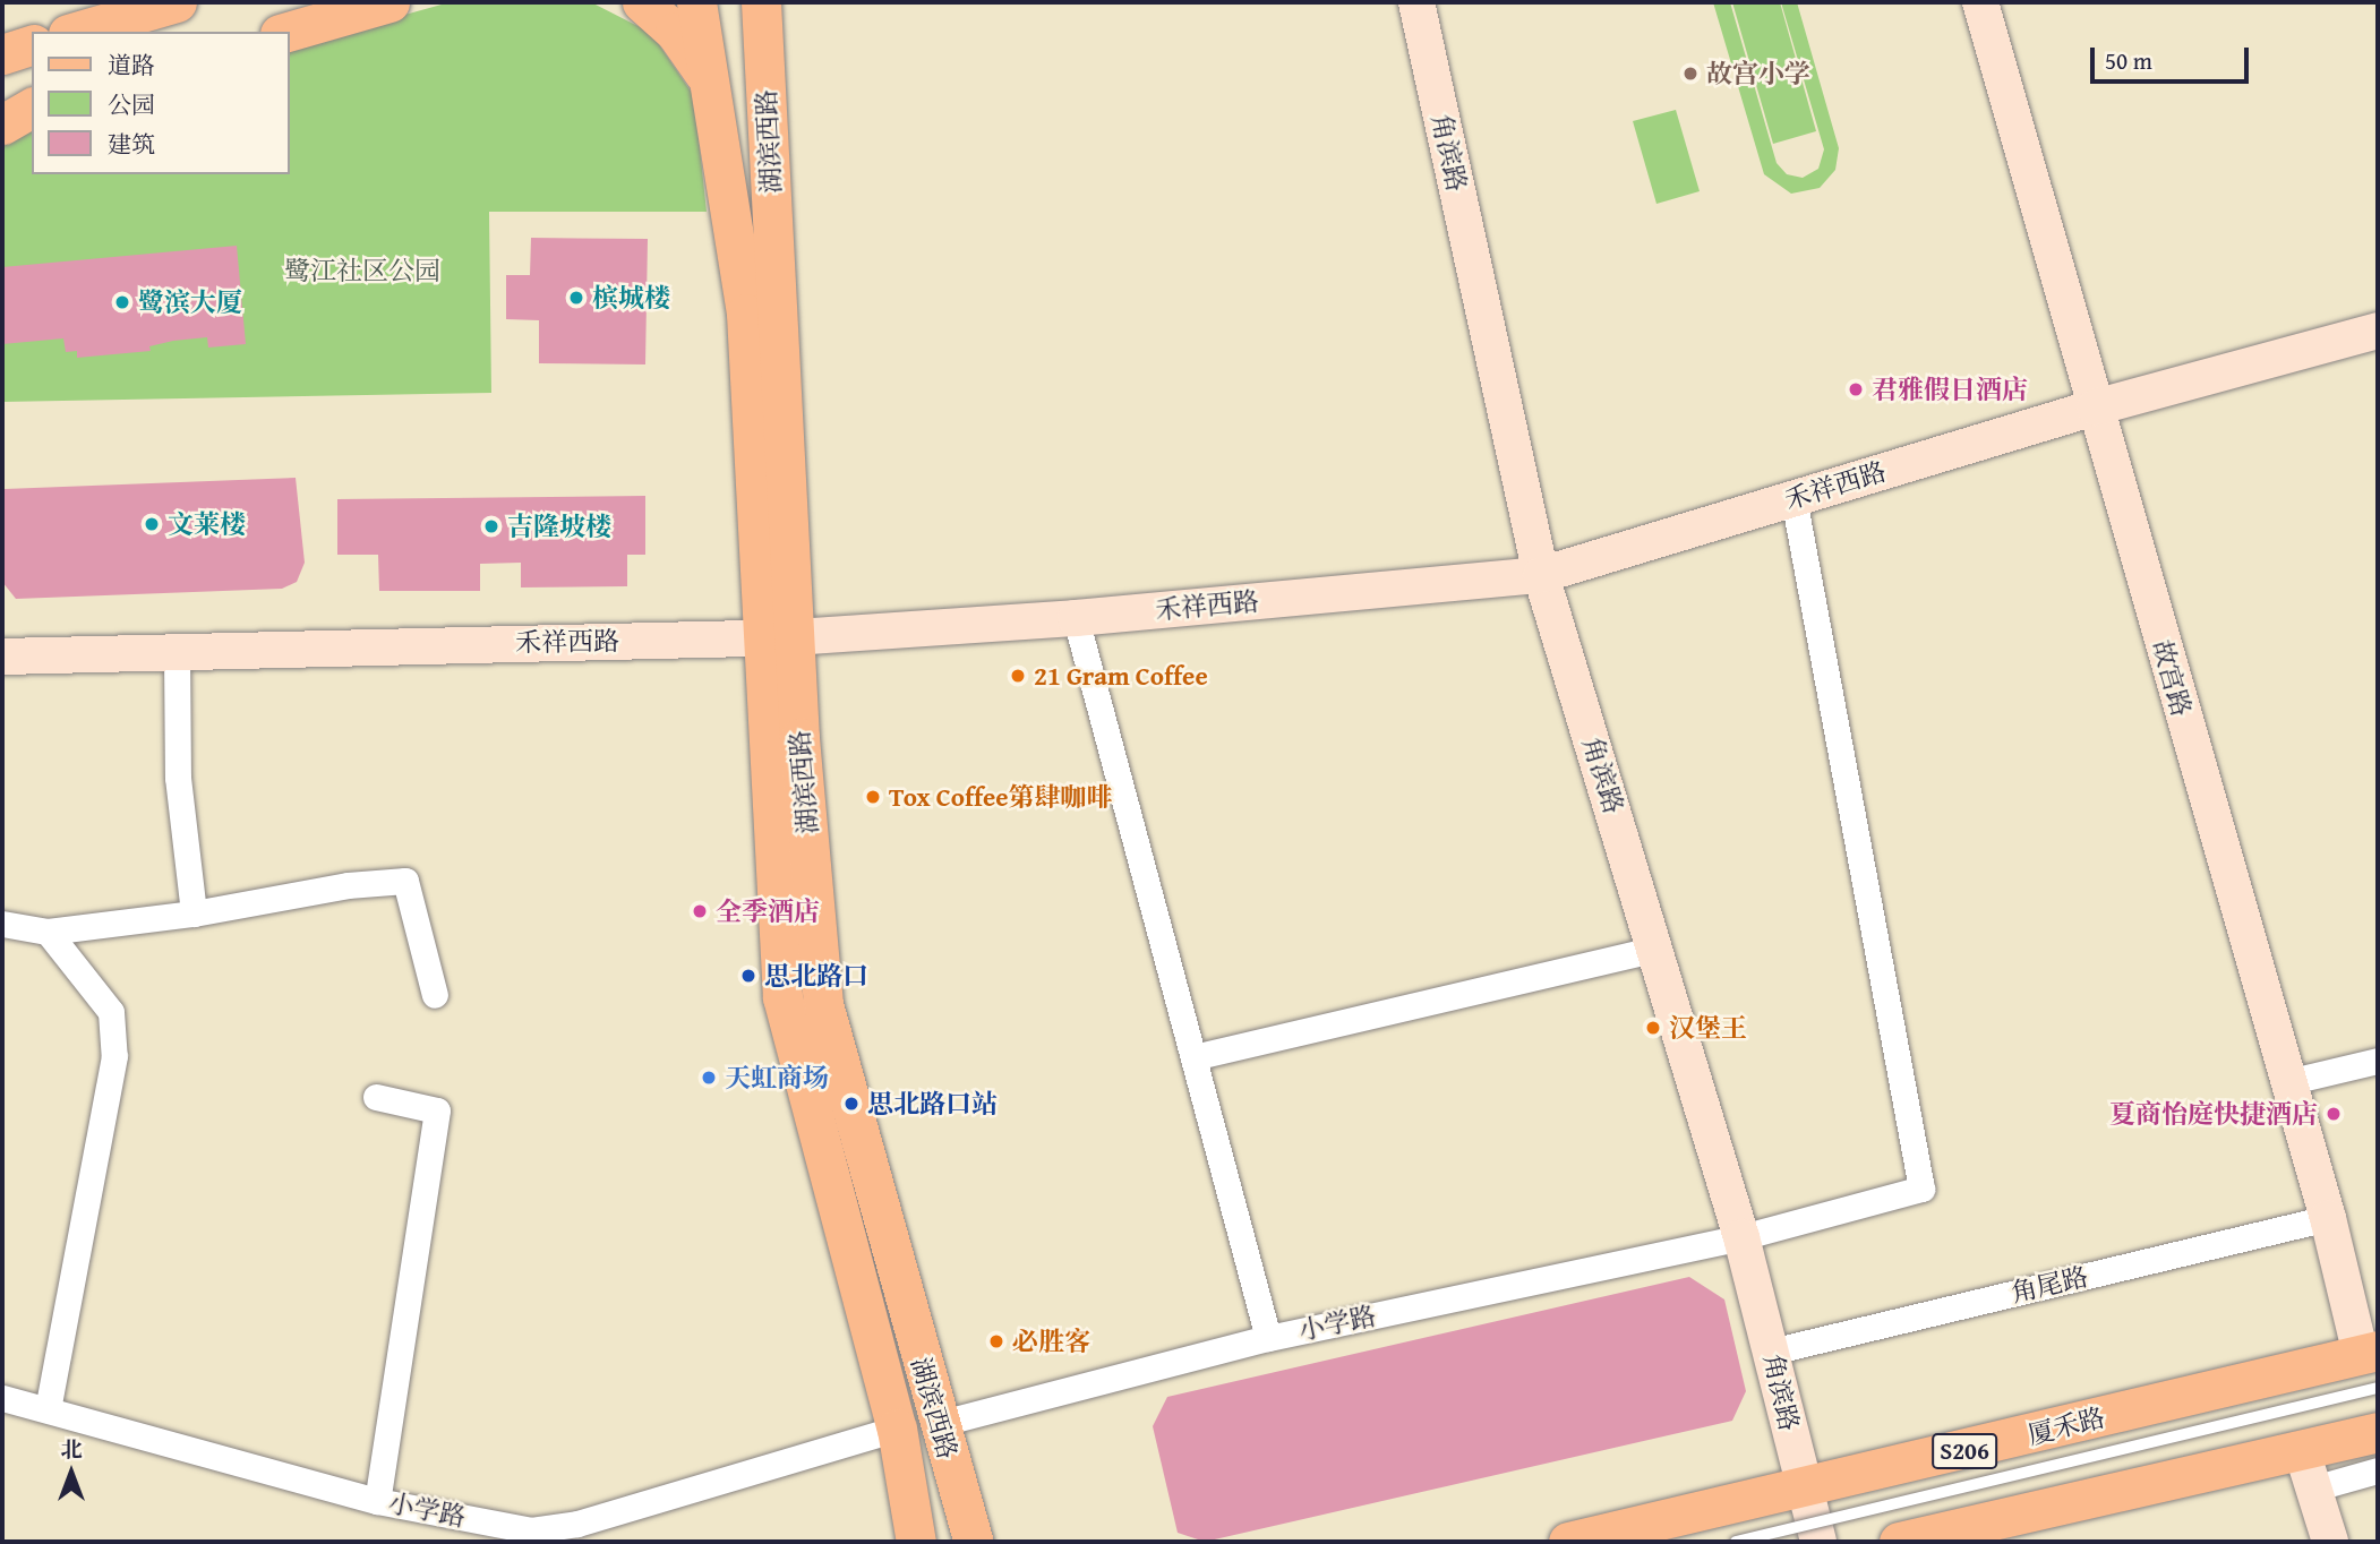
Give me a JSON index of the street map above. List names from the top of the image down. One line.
{"streets":{"main road":["湖滨西路","厦禾路","S206"],"street":["角滨路","禾祥西路","故宫路","角尾路","小学路"]},"crossings":[["湖滨西路","禾祥西路"],["湖滨西路","小学路"],["角滨路","禾祥西路"],["角滨路","角尾路"],["角滨路","小学路"],["角滨路","厦禾路"],["禾祥西路","故宫路"],["禾祥西路","小学路"],["故宫路","角尾路"],["故宫路","厦禾路"]],"parks":["鹭江社区公园"],"places":["故宫小学","槟城楼","鹭滨大厦","君雅假日酒店","文莱楼","吉隆坡楼","21 Gram Coffee","Tox Coffee第肆咖啡","全季酒店","思北路口","汉堡王","天虹商场","思北路口站","夏商怡庭快捷酒店","必胜客"],"legend":["道路","公园","建筑"],"scale_bar":"50 m","north":"top"}
